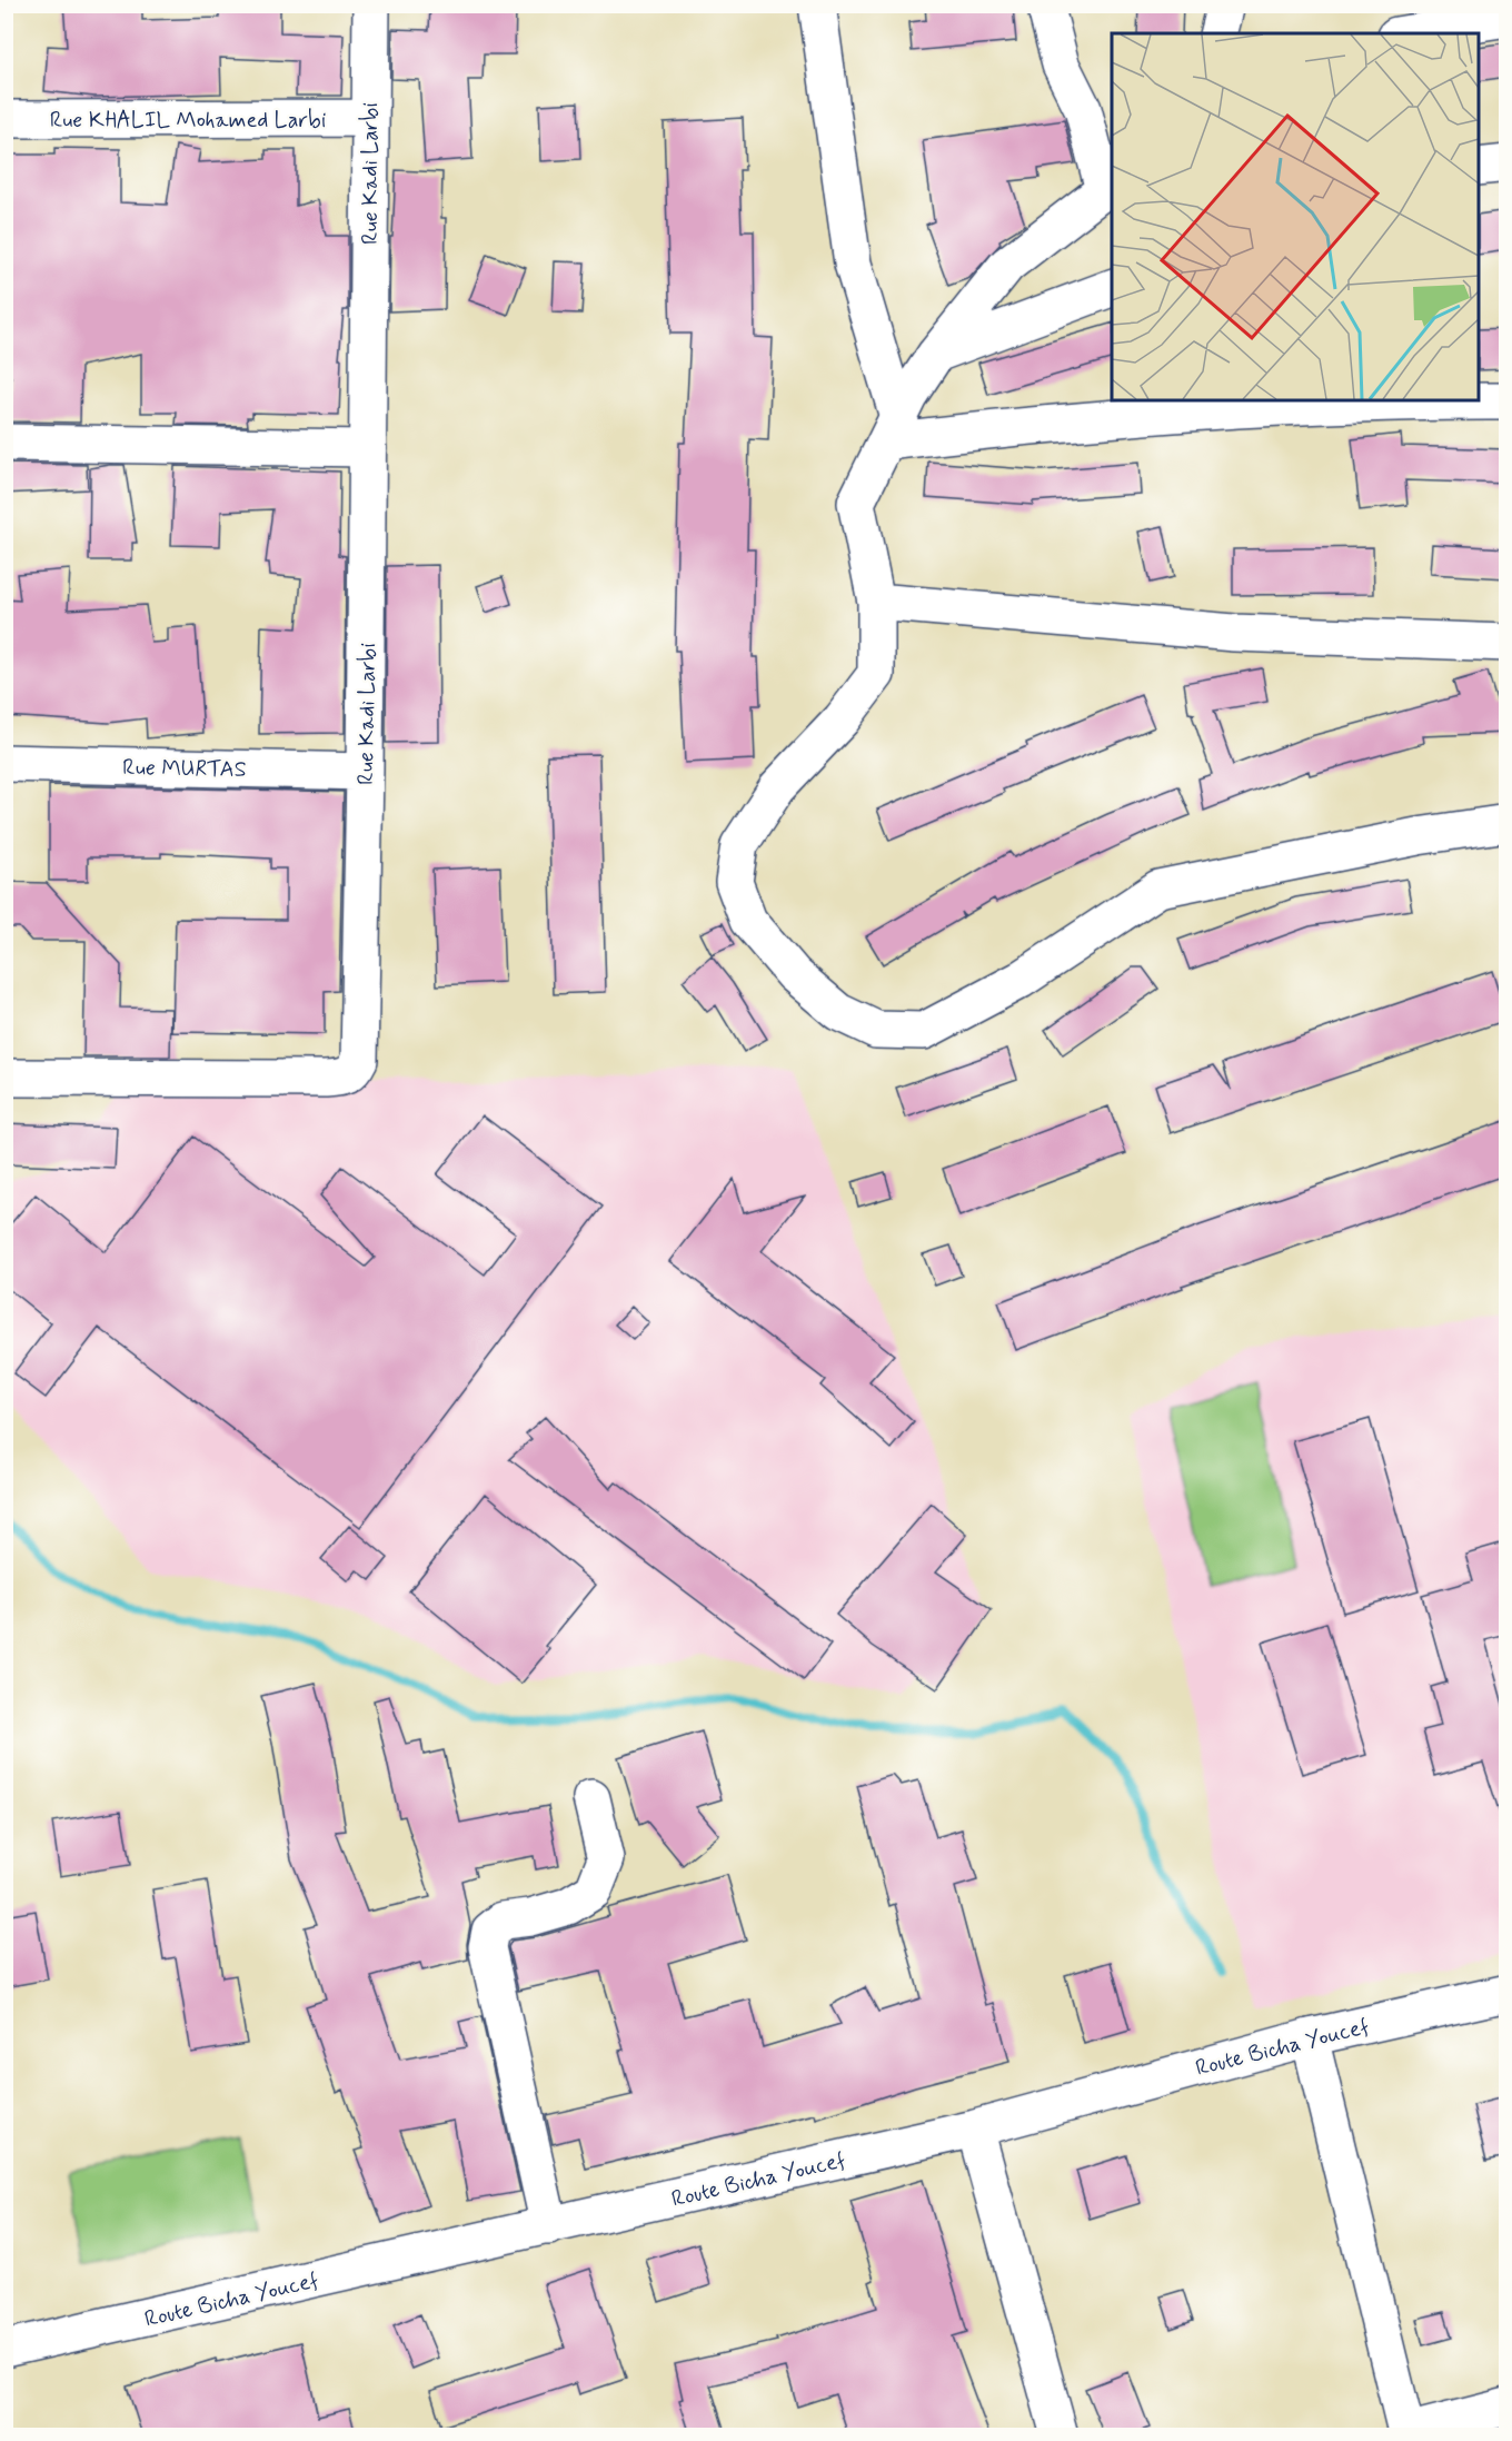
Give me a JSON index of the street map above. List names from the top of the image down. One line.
{"streets":{"street":["Rue KHALIL Mohamed Larbi","Rue Kadi Larbi","Rue MURTAS","Route Bicha Youcef"]},"crossings":[["Rue KHALIL Mohamed Larbi","Rue Kadi Larbi"],["Rue Kadi Larbi","Rue MURTAS"]]}
